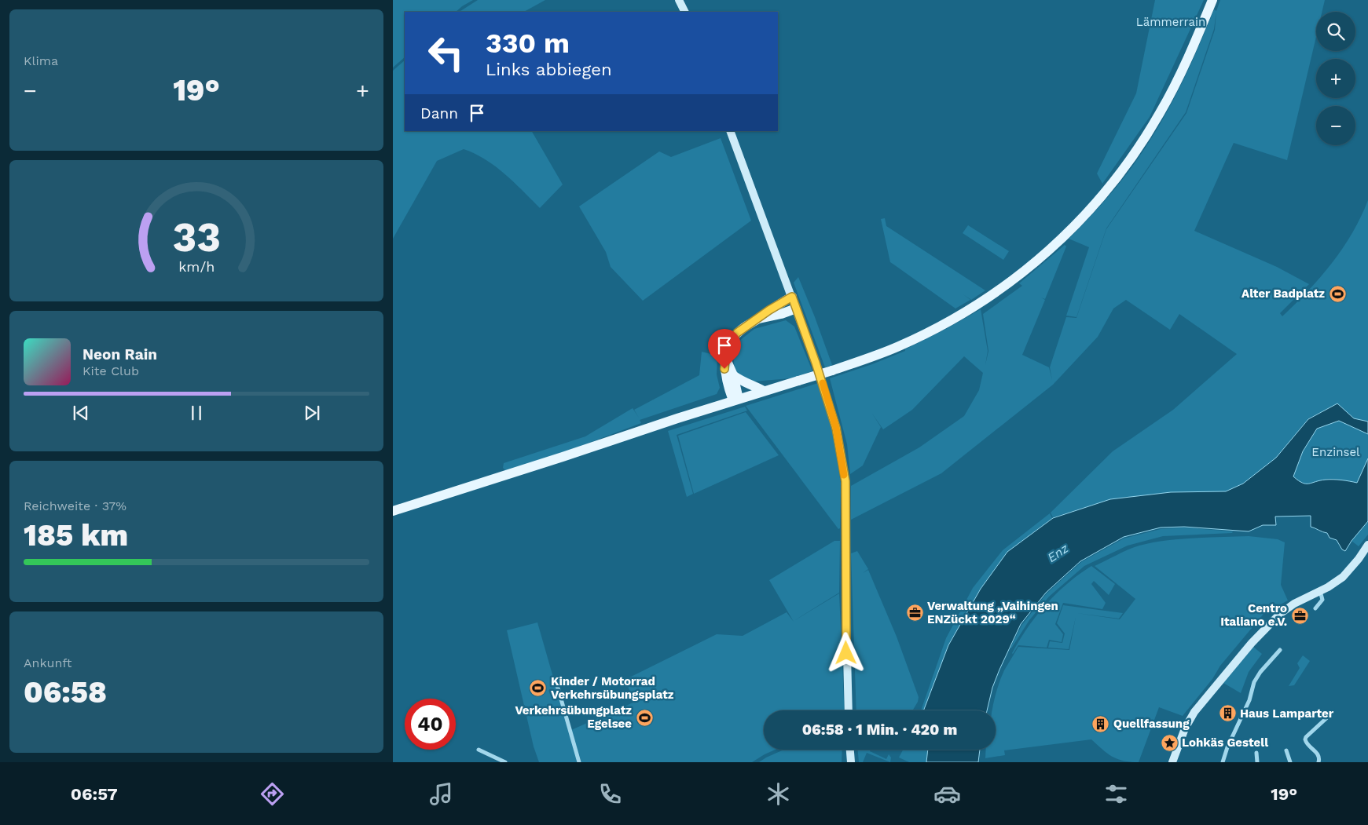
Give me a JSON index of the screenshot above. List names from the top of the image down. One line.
{"water":["Enz"],"parks":["Lämmerrain","Enzinsel"],"places":{"sports":["Alter Badplatz","Kinder / Motorrad Verkehrsübungsplatz","Verkehrsübungplatz Egelsee"],"office":["Verwaltung „Vaihingen ENZückt 2029“","Centro Italiano e.V."],"building":["Haus Lamparter","Quellfassung"],"place":["Lohkäs Gestell"]},"page":{"tile":["Klima",["Reichweite · 37%","185 km"],["Ankunft","06:58"]],"map_buttons":["+","−"],"turn":["330 m","Links abbiegen"],"heat":["−","19°","+"],"then":"Dann","song":["Neon Rain","Kite Club"],"limit":"40","trip":"06:58 · 1 Min. · 420 m","tabs":["06:57","19°"],"gauge":["33","km/h"]}}
